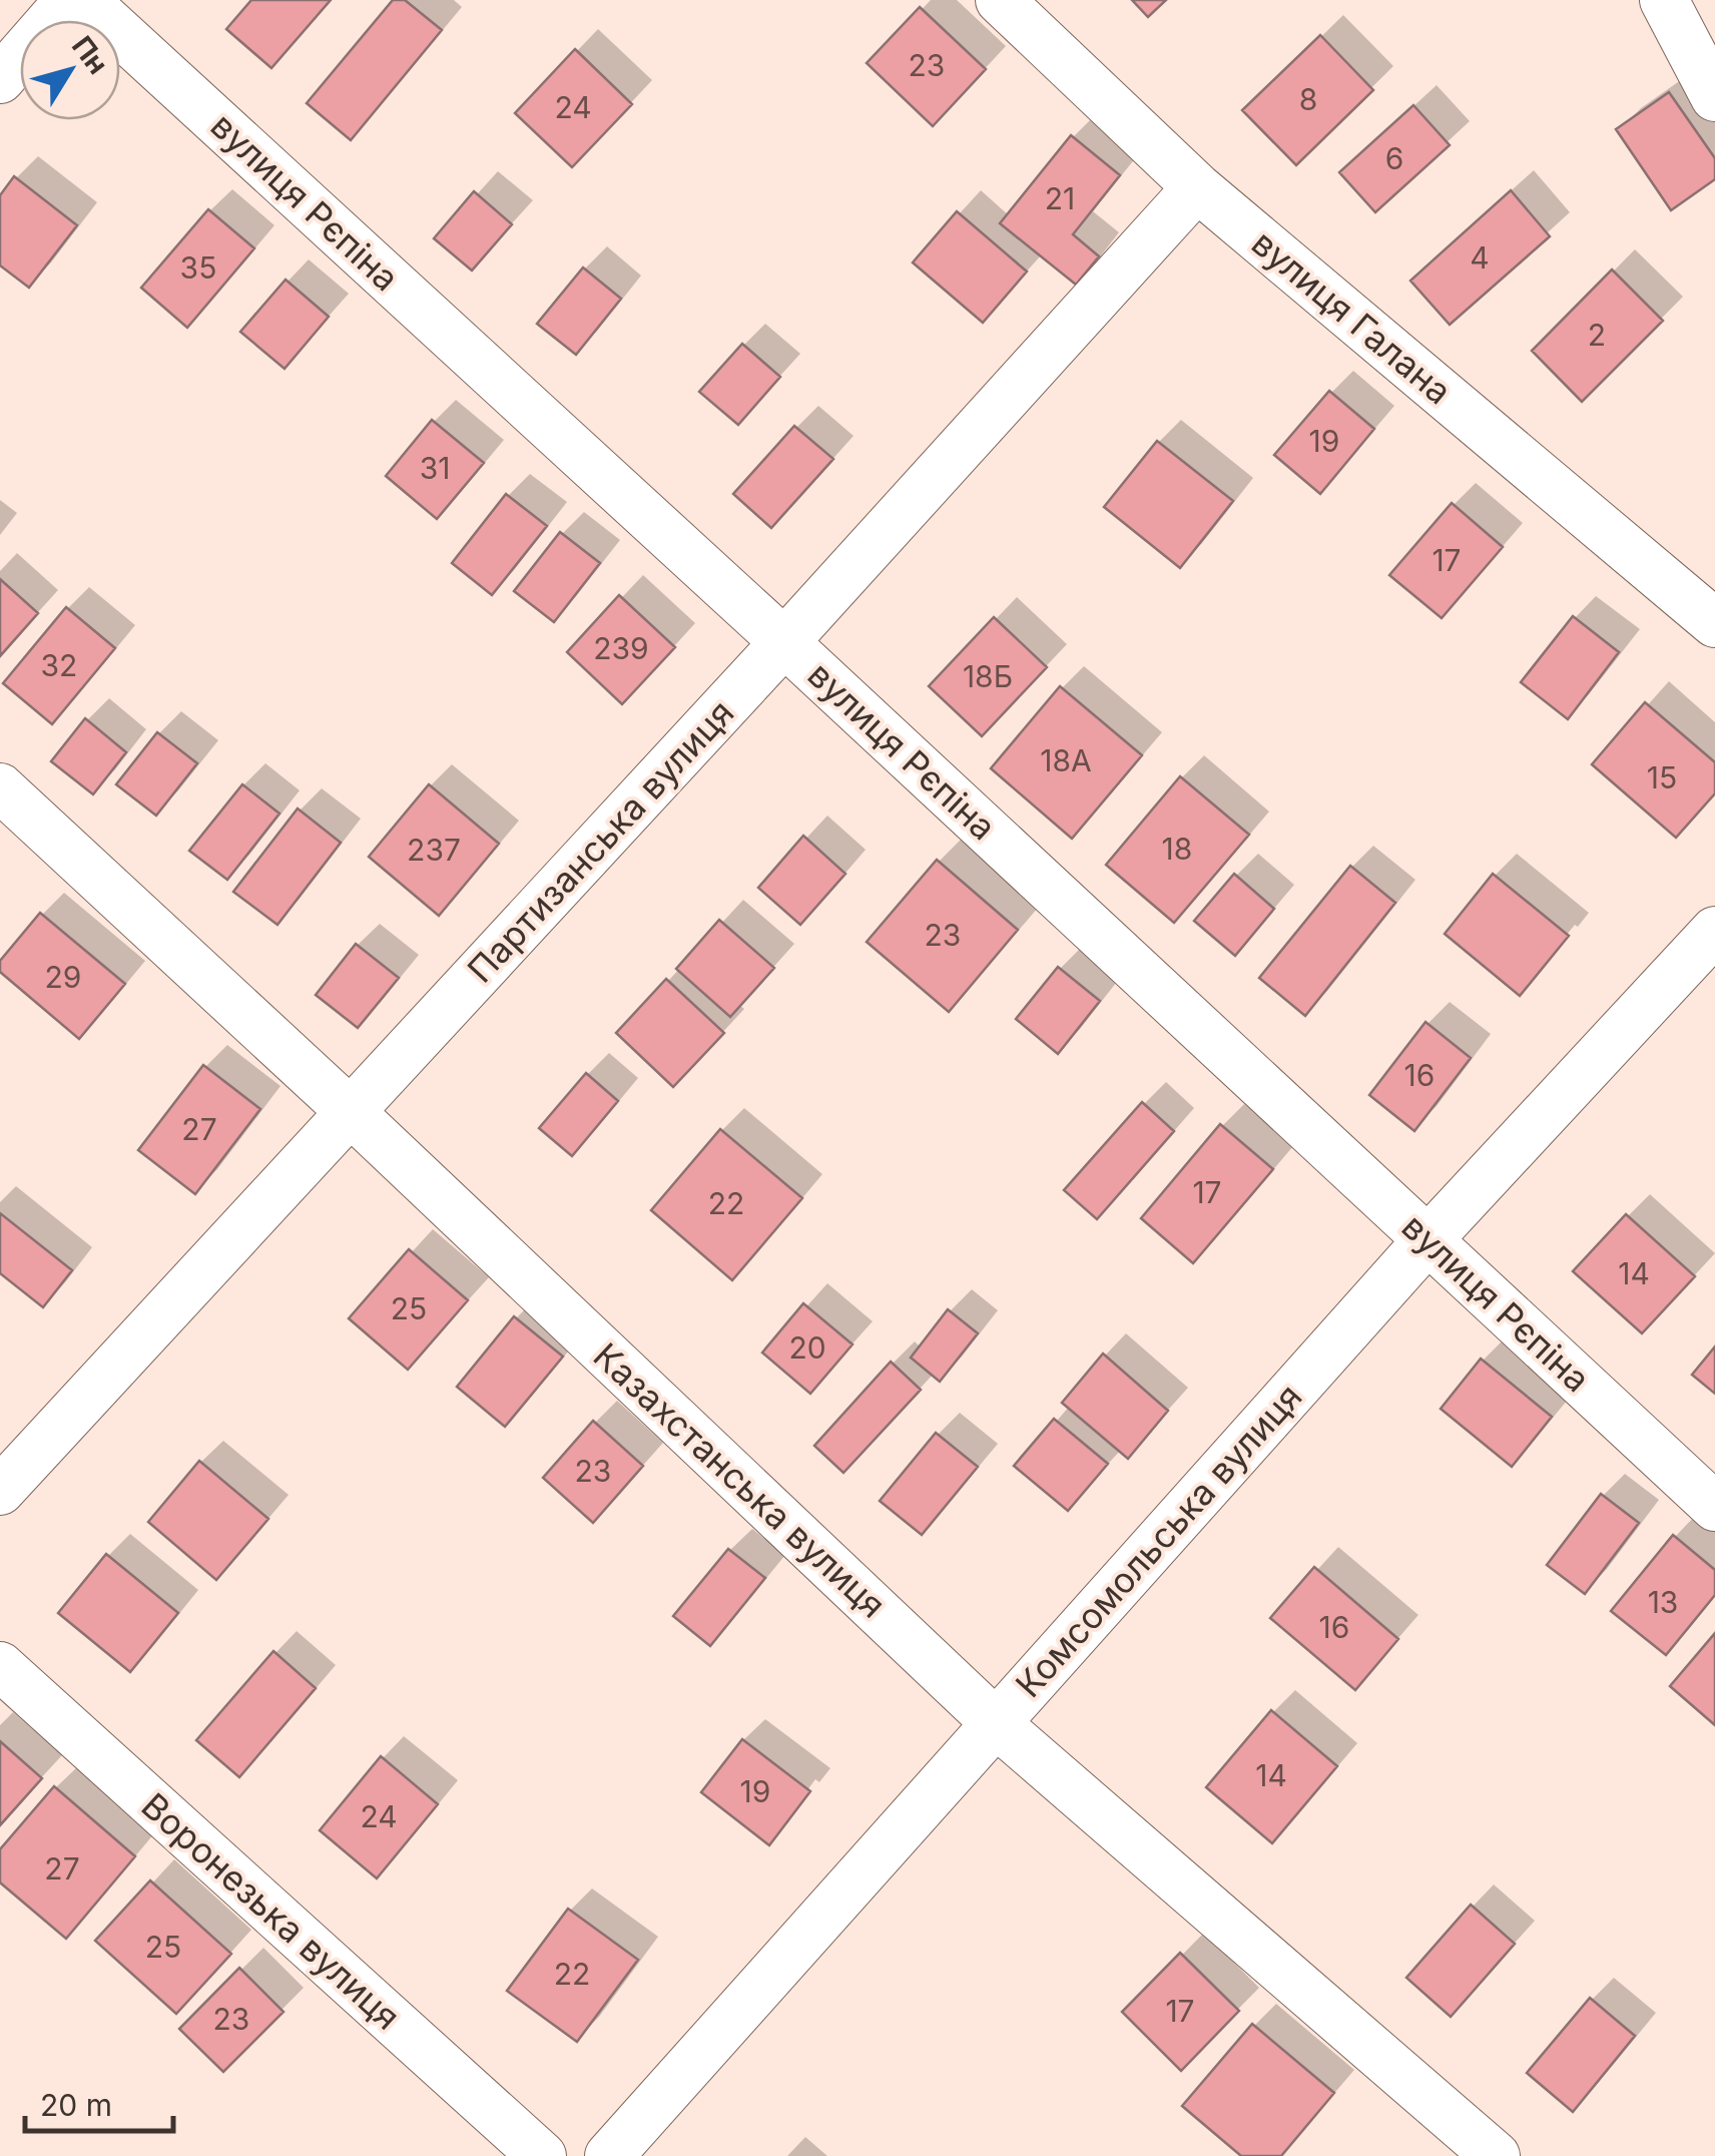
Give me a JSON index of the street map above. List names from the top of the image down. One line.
{"streets":{"street":["вулиця Рєпіна","вулиця Галана","Партизанська вулиця","Казахстанська вулиця","Комсомольська вулиця","Воронезька вулиця"]},"crossings":[["вулиця Рєпіна","Партизанська вулиця"],["вулиця Рєпіна","Комсомольська вулиця"],["вулиця Галана","Партизанська вулиця"],["Партизанська вулиця","Казахстанська вулиця"],["Казахстанська вулиця","Комсомольська вулиця"]],"house_numbers":["23","8","24","6","21","4","35","2","19","31","17","239","32","18Б","18А","15","18","237","23","29","16","27","17","22","14","25","20","23","13","16","14","19","24","27","25","22","17","23"],"scale_bar":"20 m","north":"top right"}
